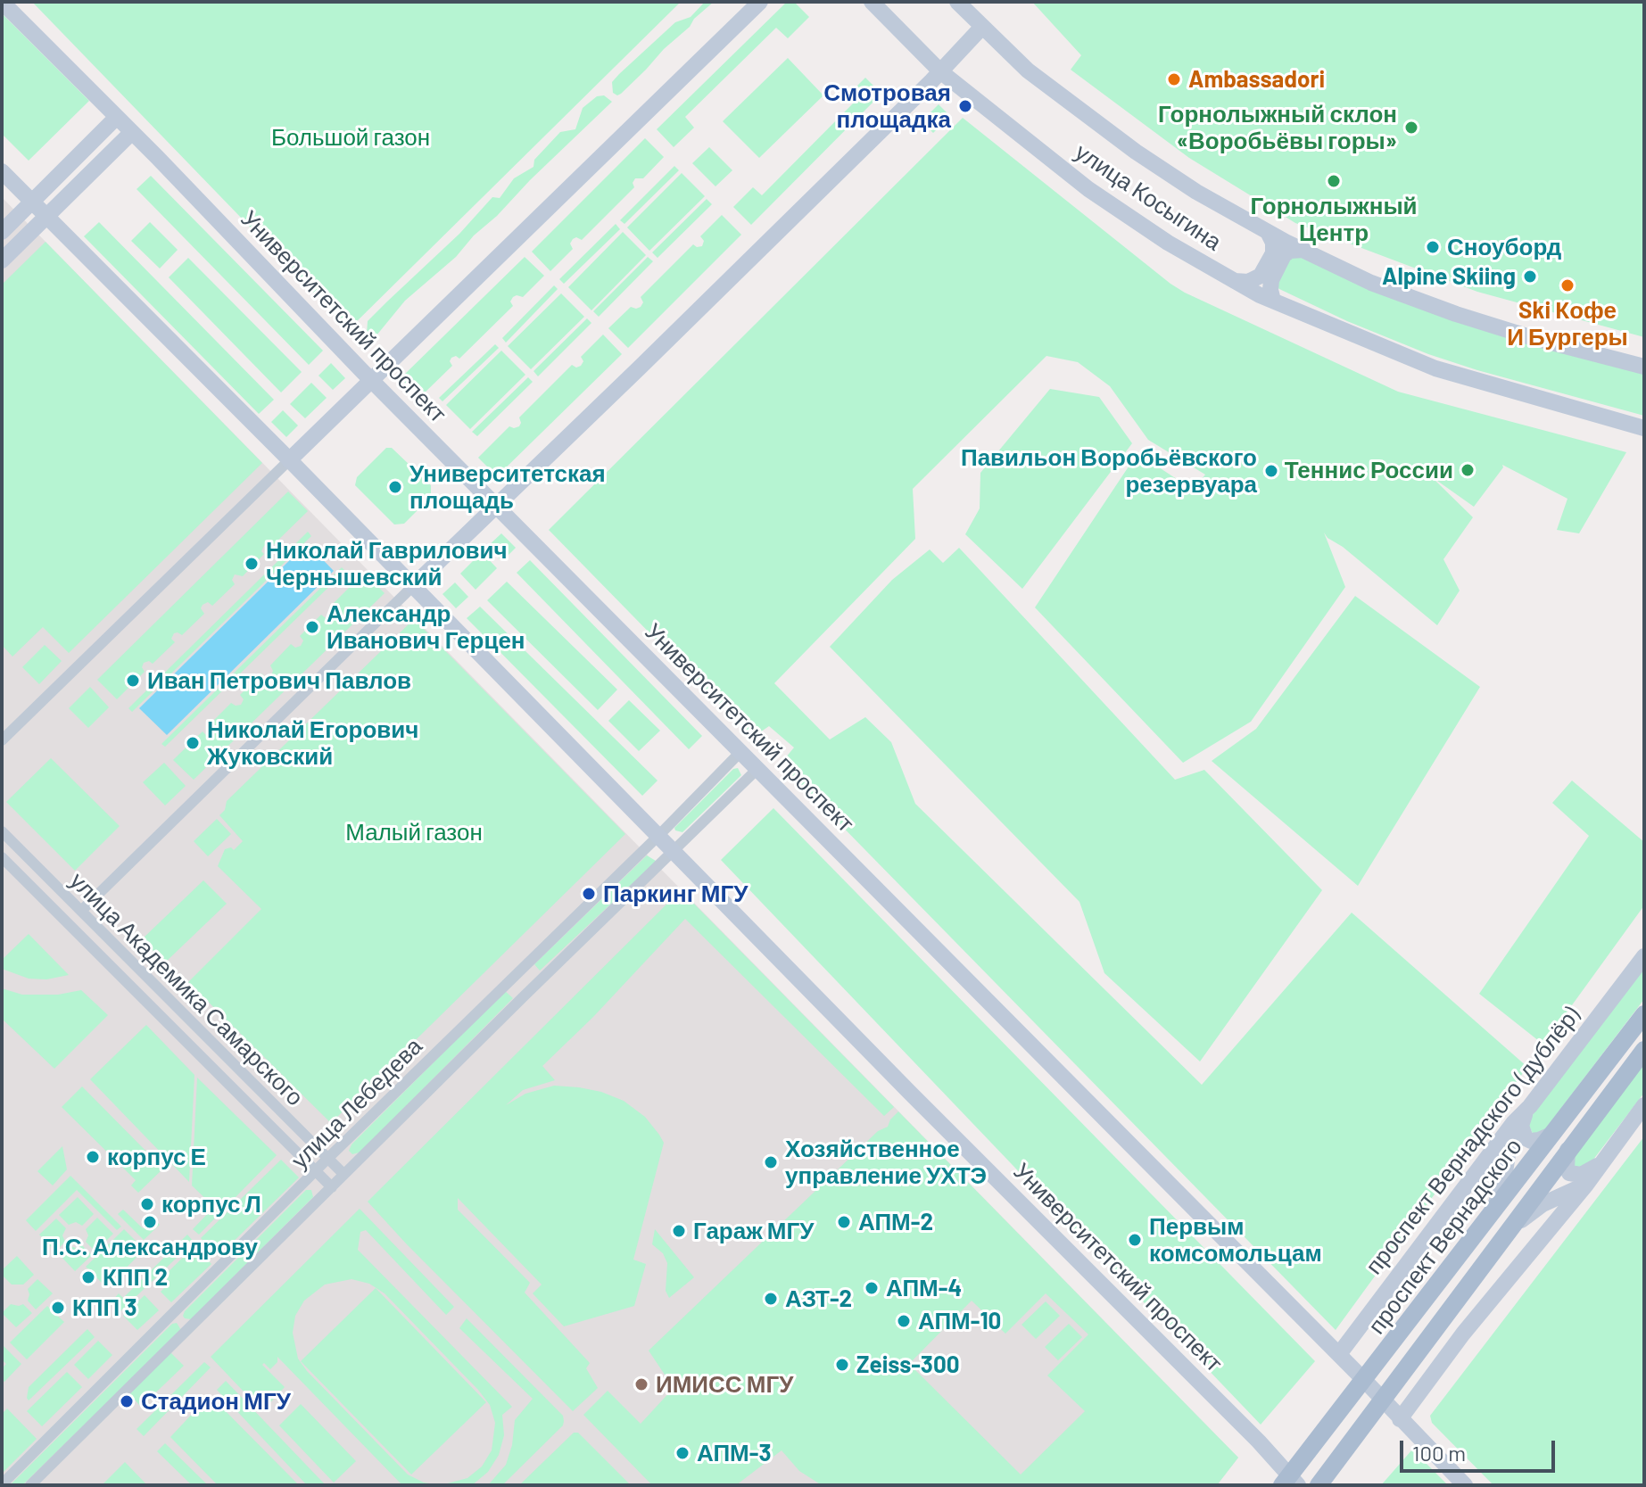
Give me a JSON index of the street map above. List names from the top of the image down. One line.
{"streets":{"main road":["улица Косыгина","Университетский проспект","проспект Вернадского (дублёр)","проспект Вернадского"],"street":["улица Академика Самарского","улица Лебедева"]},"crossings":[["Университетский проспект","улица Лебедева"],["Университетский проспект","проспект Вернадского (дублёр)"],["Университетский проспект","проспект Вернадского"],["улица Академика Самарского","улица Лебедева"]],"parks":["Большой газон","Малый газон"],"places":["Ambassadori","Смотровая площадка","Горнолыжный склон «Воробьёвы горы»","Горнолыжный Центр","Сноуборд","Alpine Skiing","Ski Кофе И Бургеры","Теннис России","Павильон Воробьёвского резервуара","Университетская площадь","Николай Гаврилович Чернышевский","Александр Иванович Герцен","Иван Петрович Павлов","Николай Егорович Жуковский","Паркинг МГУ","корпус Е","Хозяйственное управление УХТЭ","корпус Л","П.С. Александрову","АПМ-2","Гараж МГУ","Первым комсомольцам","КПП 2","АПМ-4","АЗТ-2","КПП 3","АПМ-10","Zeiss-300","ИМИСС МГУ","Стадион МГУ","АПМ-3"],"scale_bar":"100 m"}
